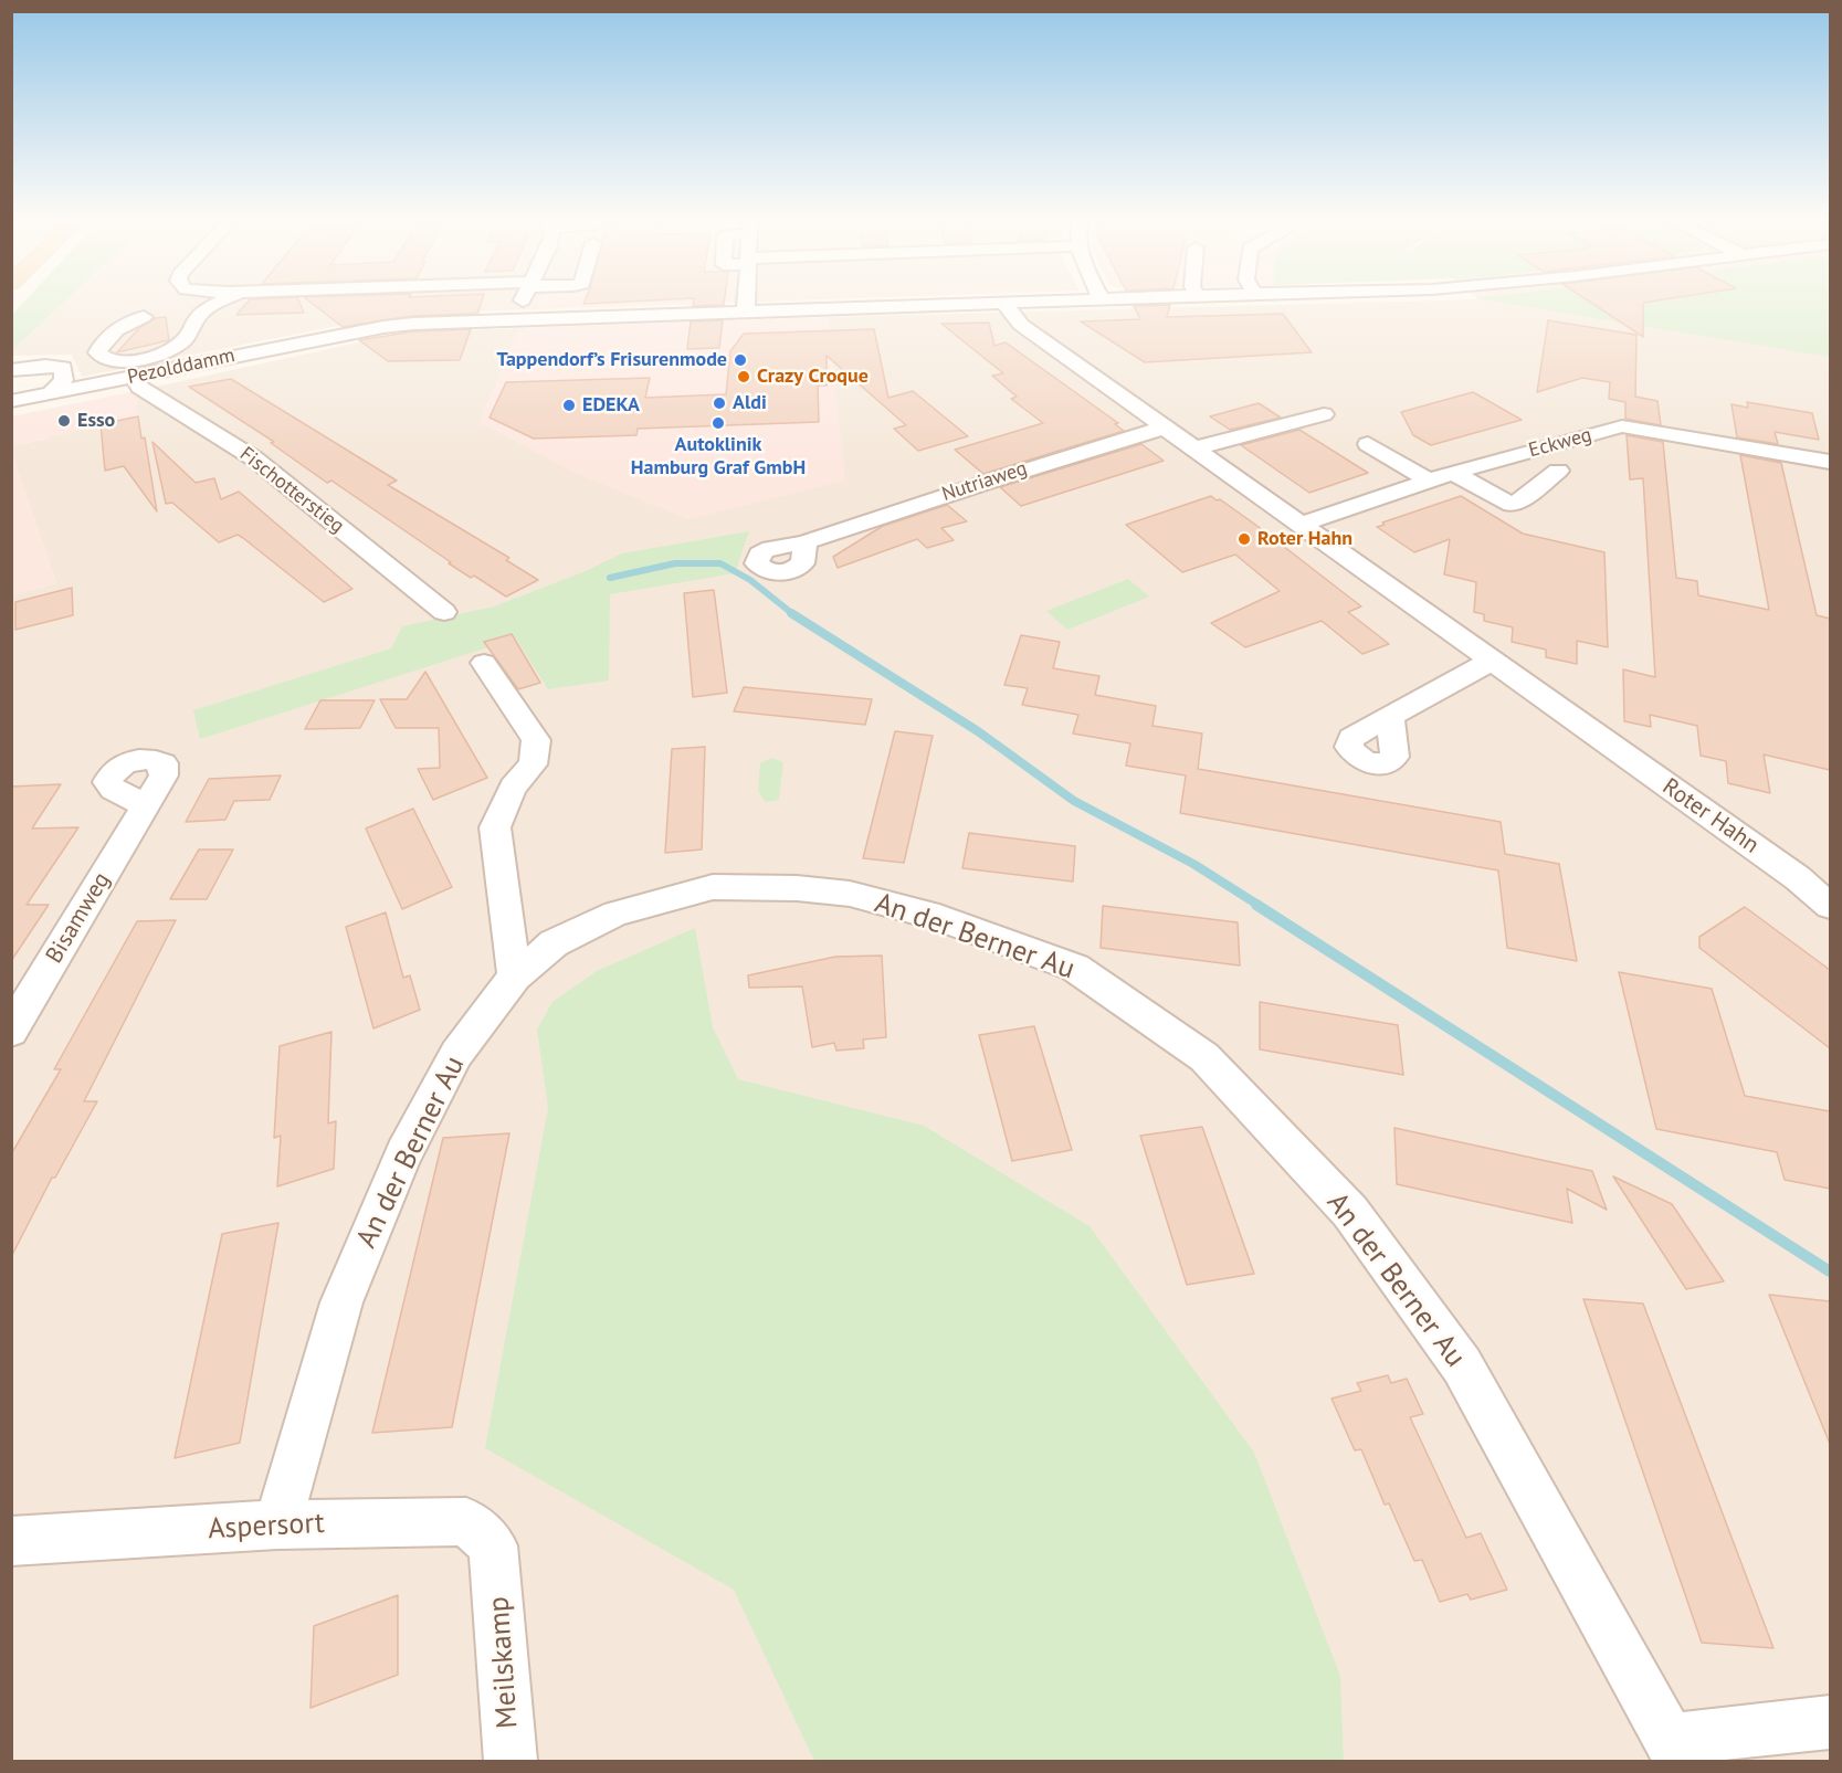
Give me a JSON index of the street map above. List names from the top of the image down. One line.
{"streets":{"street":["Pezolddamm","Eckweg","Nutriaweg","Fischotterstieg","Roter Hahn","Bisamweg","An der Berner Au","Aspersort","Meilskamp"]},"crossings":[["Pezolddamm","Fischotterstieg"],["Pezolddamm","Roter Hahn"],["Eckweg","Roter Hahn"],["Nutriaweg","Roter Hahn"],["An der Berner Au","Aspersort"],["Aspersort","Meilskamp"]],"places":["Tappendorf’s Frisurenmode","Crazy Croque","Aldi","EDEKA","Esso","Autoklinik Hamburg Graf GmbH","Roter Hahn"]}
